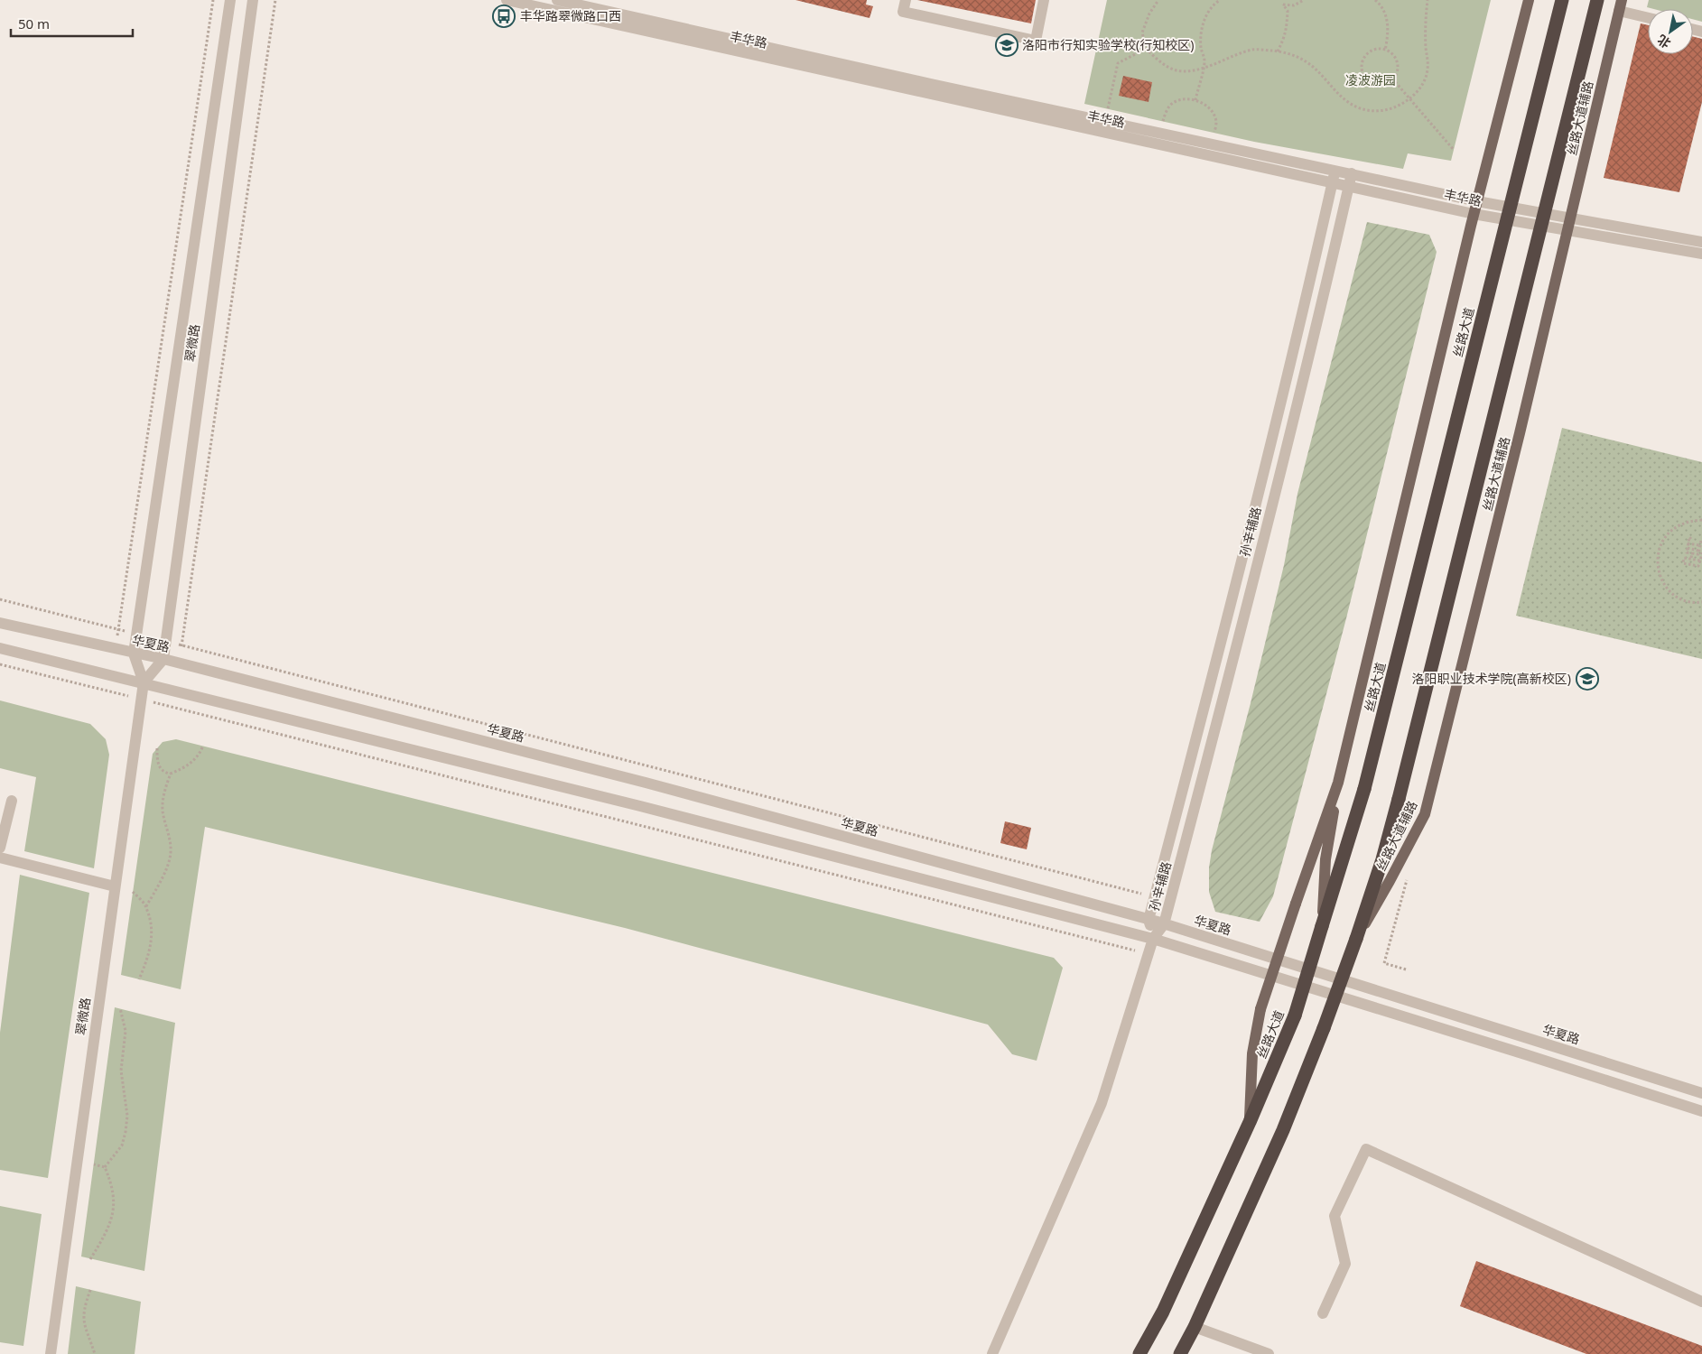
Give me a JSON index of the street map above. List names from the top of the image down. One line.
{"streets":{"highway":["丝路大道"],"main road":["丝路大道辅路"],"street":["丰华路","翠微路","孙辛辅路","华夏路"]},"crossings":[["丰华路","丝路大道辅路"],["丰华路","孙辛辅路"],["翠微路","华夏路"],["孙辛辅路","华夏路"]],"parks":["凌波游园"],"places":{"bus stop":["丰华路翠微路口西"],"school or university":["洛阳市行知实验学校(行知校区)","洛阳职业技术学院(高新校区)"]},"scale_bar":"50 m","north":"bottom left"}
